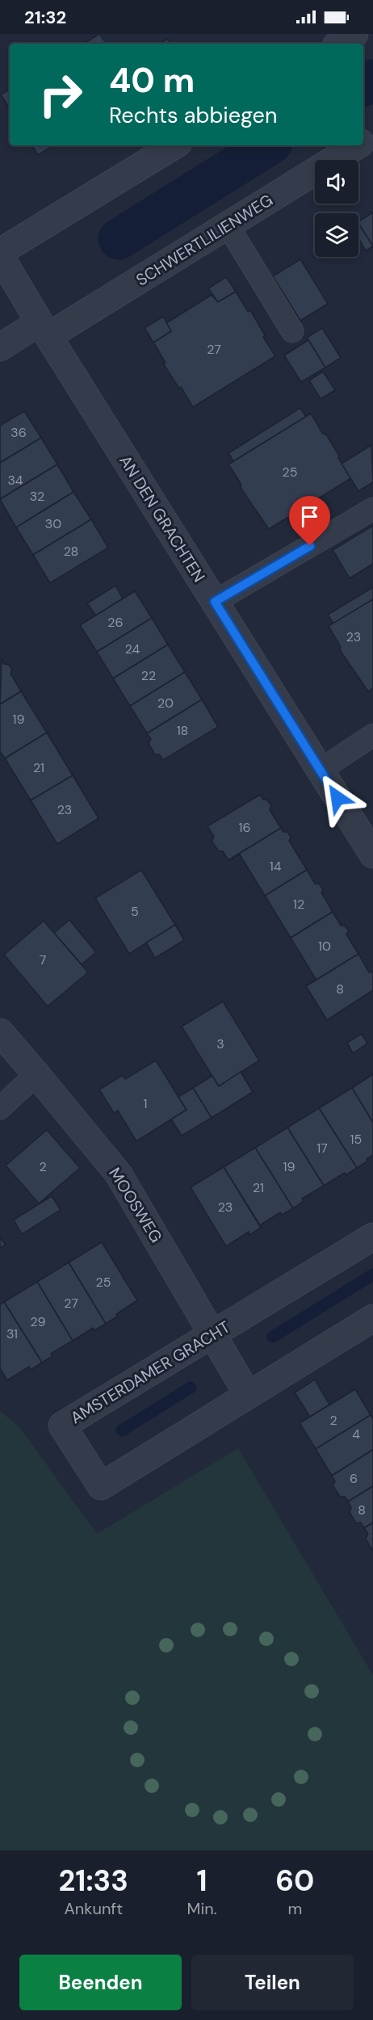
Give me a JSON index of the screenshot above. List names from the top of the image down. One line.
{"streets":{"street":["SCHWERTLILIENWEG","AN DEN GRACHTEN","MOOSWEG","AMSTERDAMER GRACHT"]},"crossings":[["SCHWERTLILIENWEG","AN DEN GRACHTEN"],["MOOSWEG","AMSTERDAMER GRACHT"]],"house_numbers":["27","36","25","34","32","30","28","26","23","24","22","20","19","18","21","23","16","14","12","5","10","7","8","3","1","15","17","2","19","21","23","25","27","29","31","2","4","6","8"],"page":{"status":"21:32","turn":["40 m","Rechts abbiegen"],"eta":["21:33","Ankunft","1","Min.","60","m"],"buttons":["Beenden","Teilen"]}}
